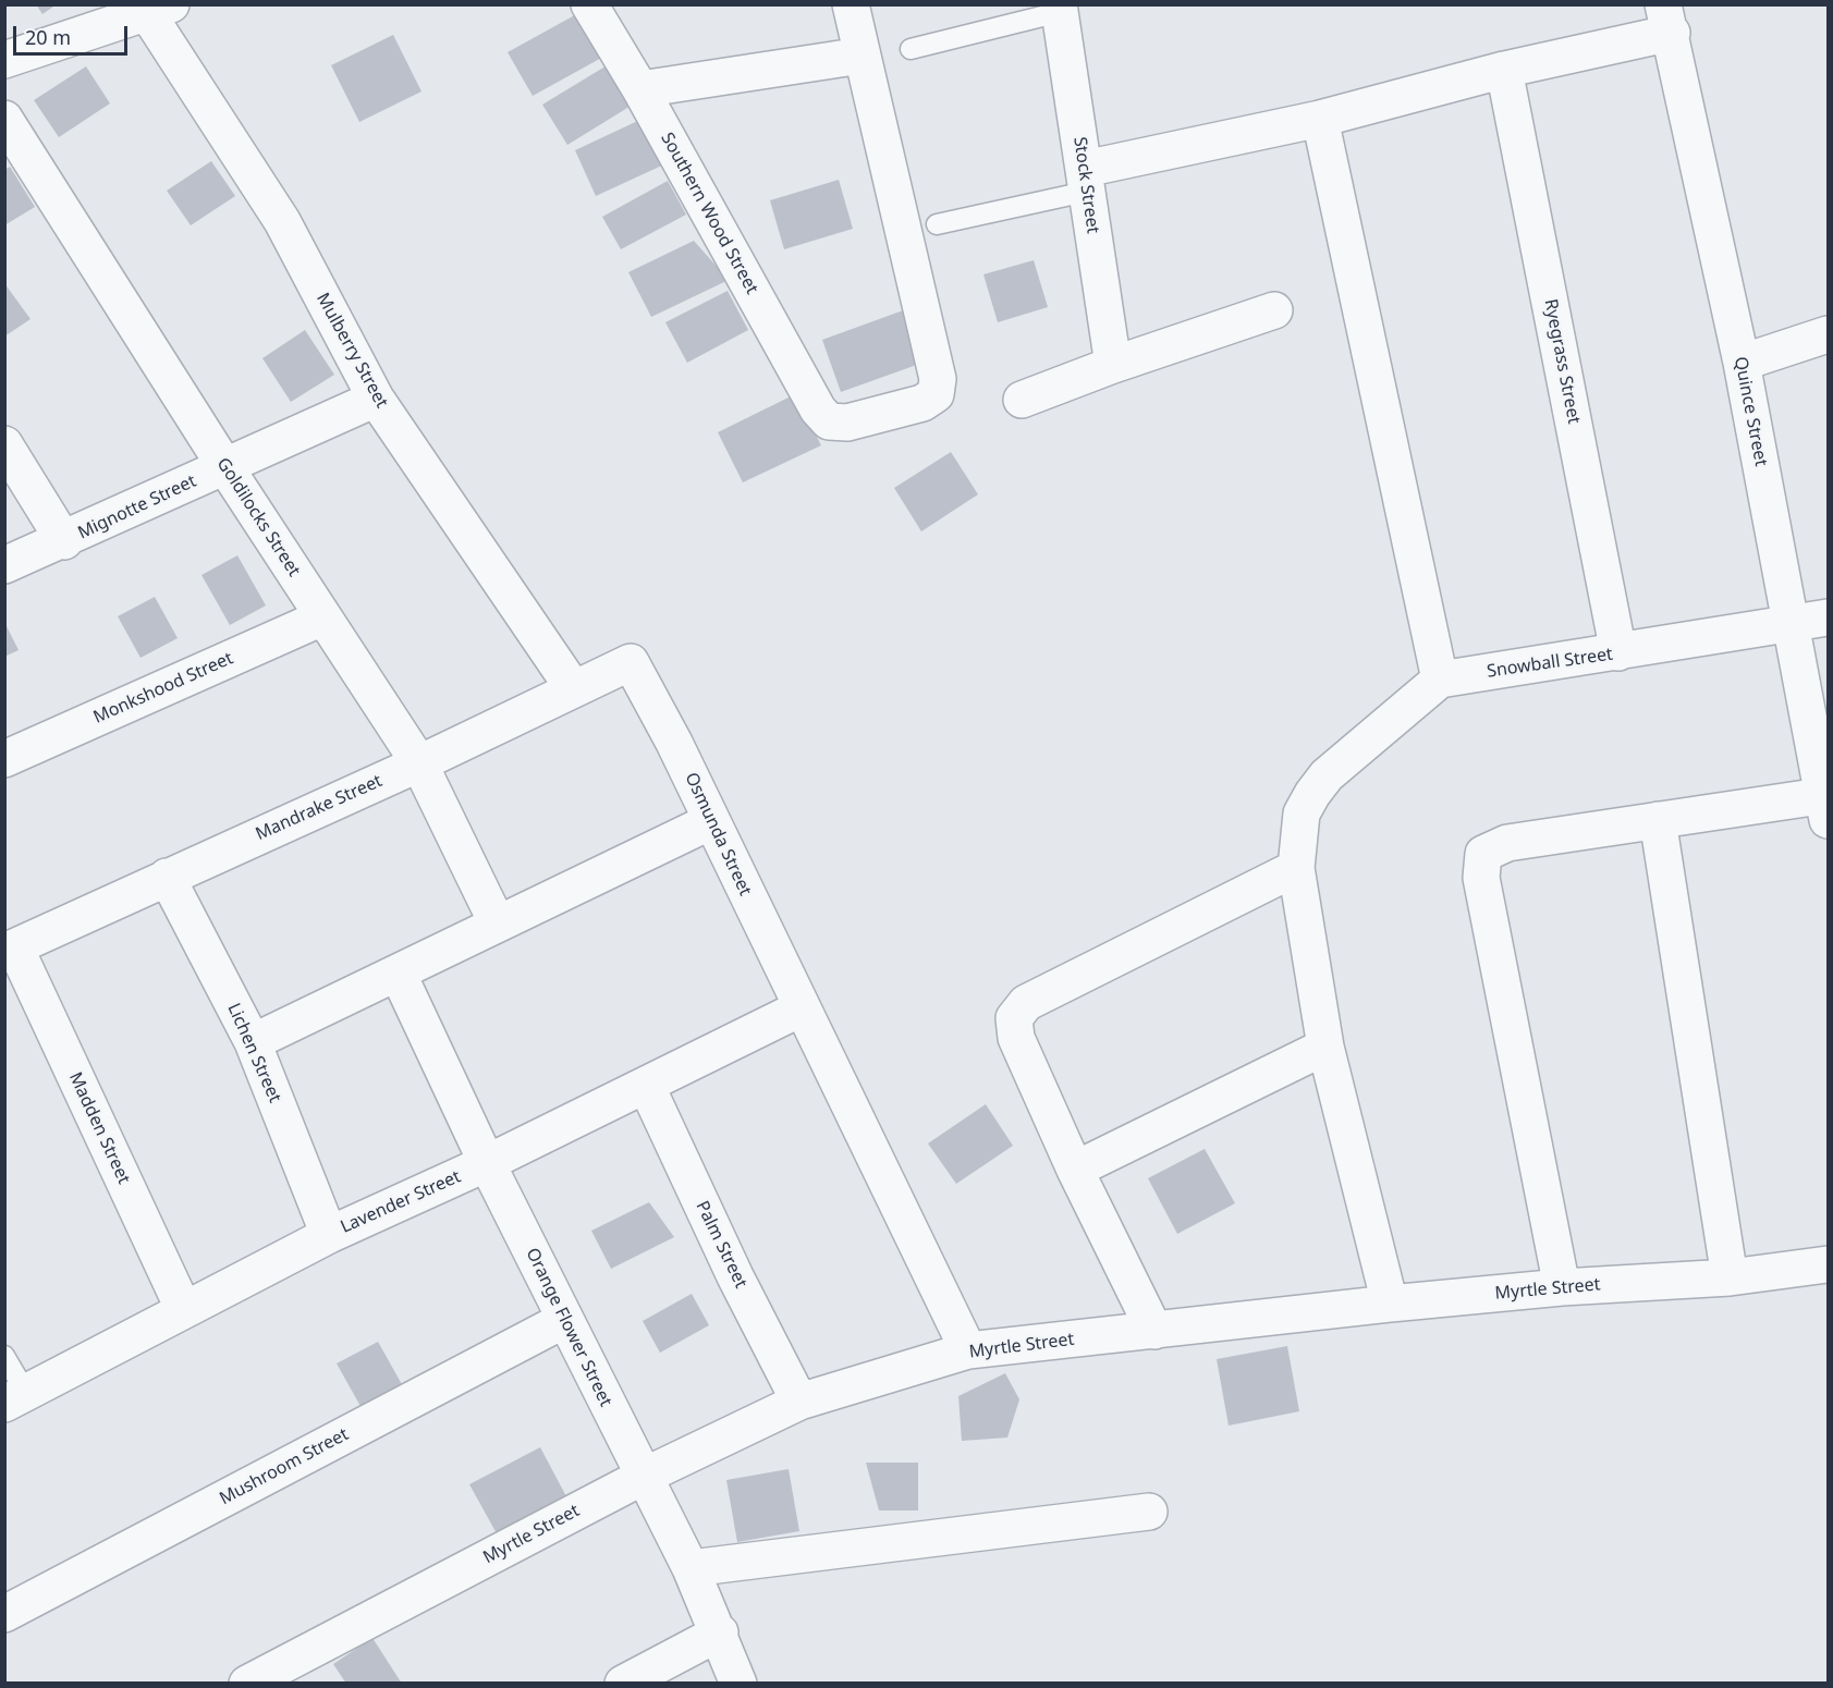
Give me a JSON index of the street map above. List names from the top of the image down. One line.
{"streets":{"street":["Stock Street","Southern Wood Street","Mulberry Street","Ryegrass Street","Quince Street","Mignotte Street","Goldilocks Street","Snowball Street","Monkshood Street","Mandrake Street","Osmunda Street","Lichen Street","Madden Street","Lavender Street","Palm Street","Myrtle Street","Orange Flower Street","Mushroom Street"]},"crossings":[["Mulberry Street","Mignotte Street"],["Mulberry Street","Mandrake Street"],["Ryegrass Street","Snowball Street"],["Quince Street","Snowball Street"],["Mignotte Street","Goldilocks Street"],["Goldilocks Street","Monkshood Street"],["Goldilocks Street","Mandrake Street"],["Mandrake Street","Osmunda Street"],["Mandrake Street","Lichen Street"],["Mandrake Street","Madden Street"],["Osmunda Street","Lavender Street"],["Osmunda Street","Myrtle Street"],["Lichen Street","Lavender Street"],["Madden Street","Lavender Street"],["Lavender Street","Palm Street"],["Lavender Street","Orange Flower Street"],["Palm Street","Myrtle Street"],["Myrtle Street","Orange Flower Street"],["Orange Flower Street","Mushroom Street"]],"scale_bar":"20 m"}
